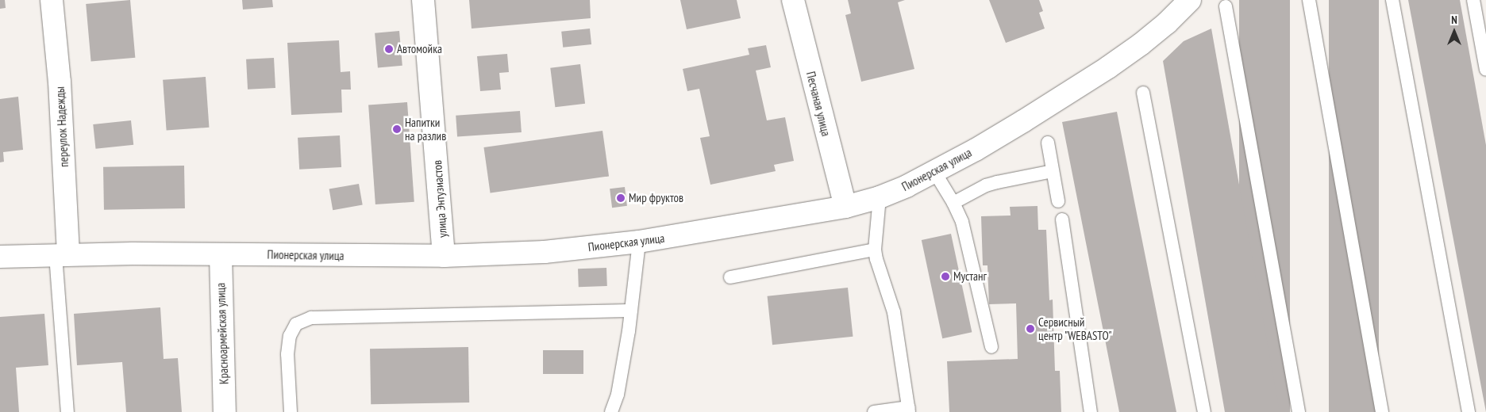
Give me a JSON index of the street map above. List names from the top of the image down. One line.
{"streets":{"street":["Песчаная улица","переулок Надежды","Пионерская улица","улица Энтузиастов","Красноармейская улица"]},"crossings":[["Песчаная улица","Пионерская улица"],["переулок Надежды","Пионерская улица"],["Пионерская улица","улица Энтузиастов"],["Пионерская улица","Красноармейская улица"]],"places":["Автомойка","Напитки на разлив","Мир фруктов","Мустанг","Сервисный центр \"WEBASTO\""],"north":"top"}
